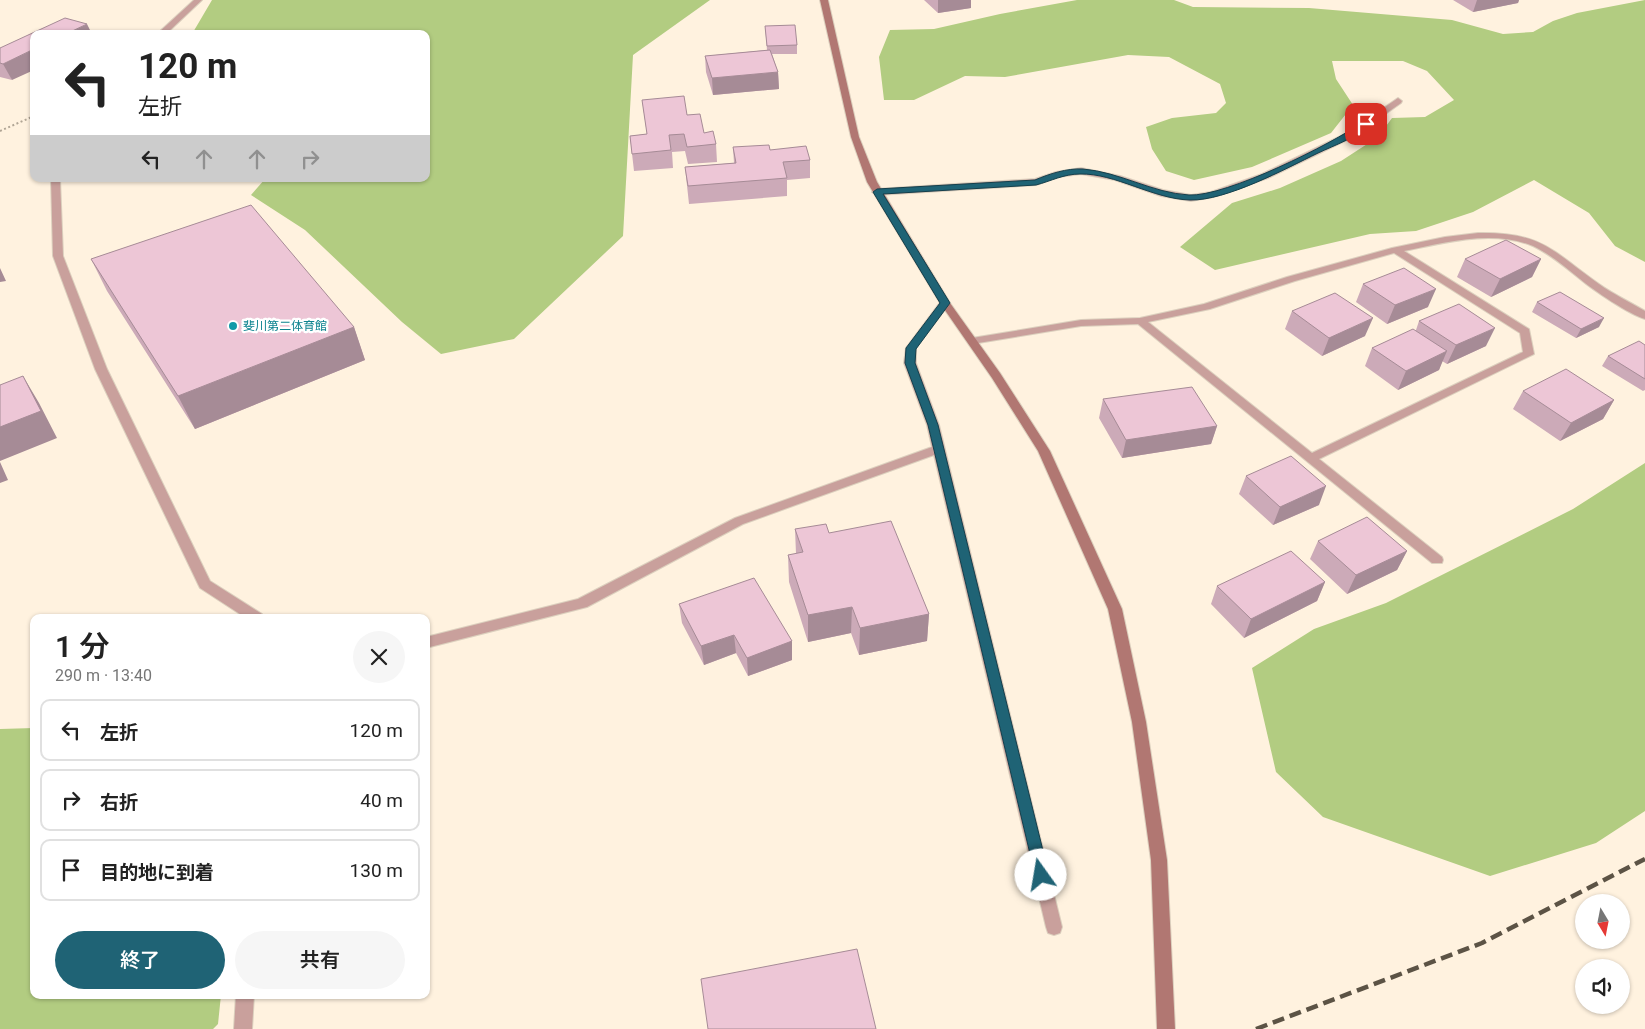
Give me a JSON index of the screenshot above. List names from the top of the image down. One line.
{"places":["斐川第二体育館"],"north":"bottom","page":{"turn":["120 m","左折"],"heading":["1 分","290 m · 13:40"],"list":[{"name":"左折","value":"120 m"},{"name":"右折","value":"40 m"},{"name":"目的地に到着","value":"130 m"}],"buttons":["終了","共有"]}}
